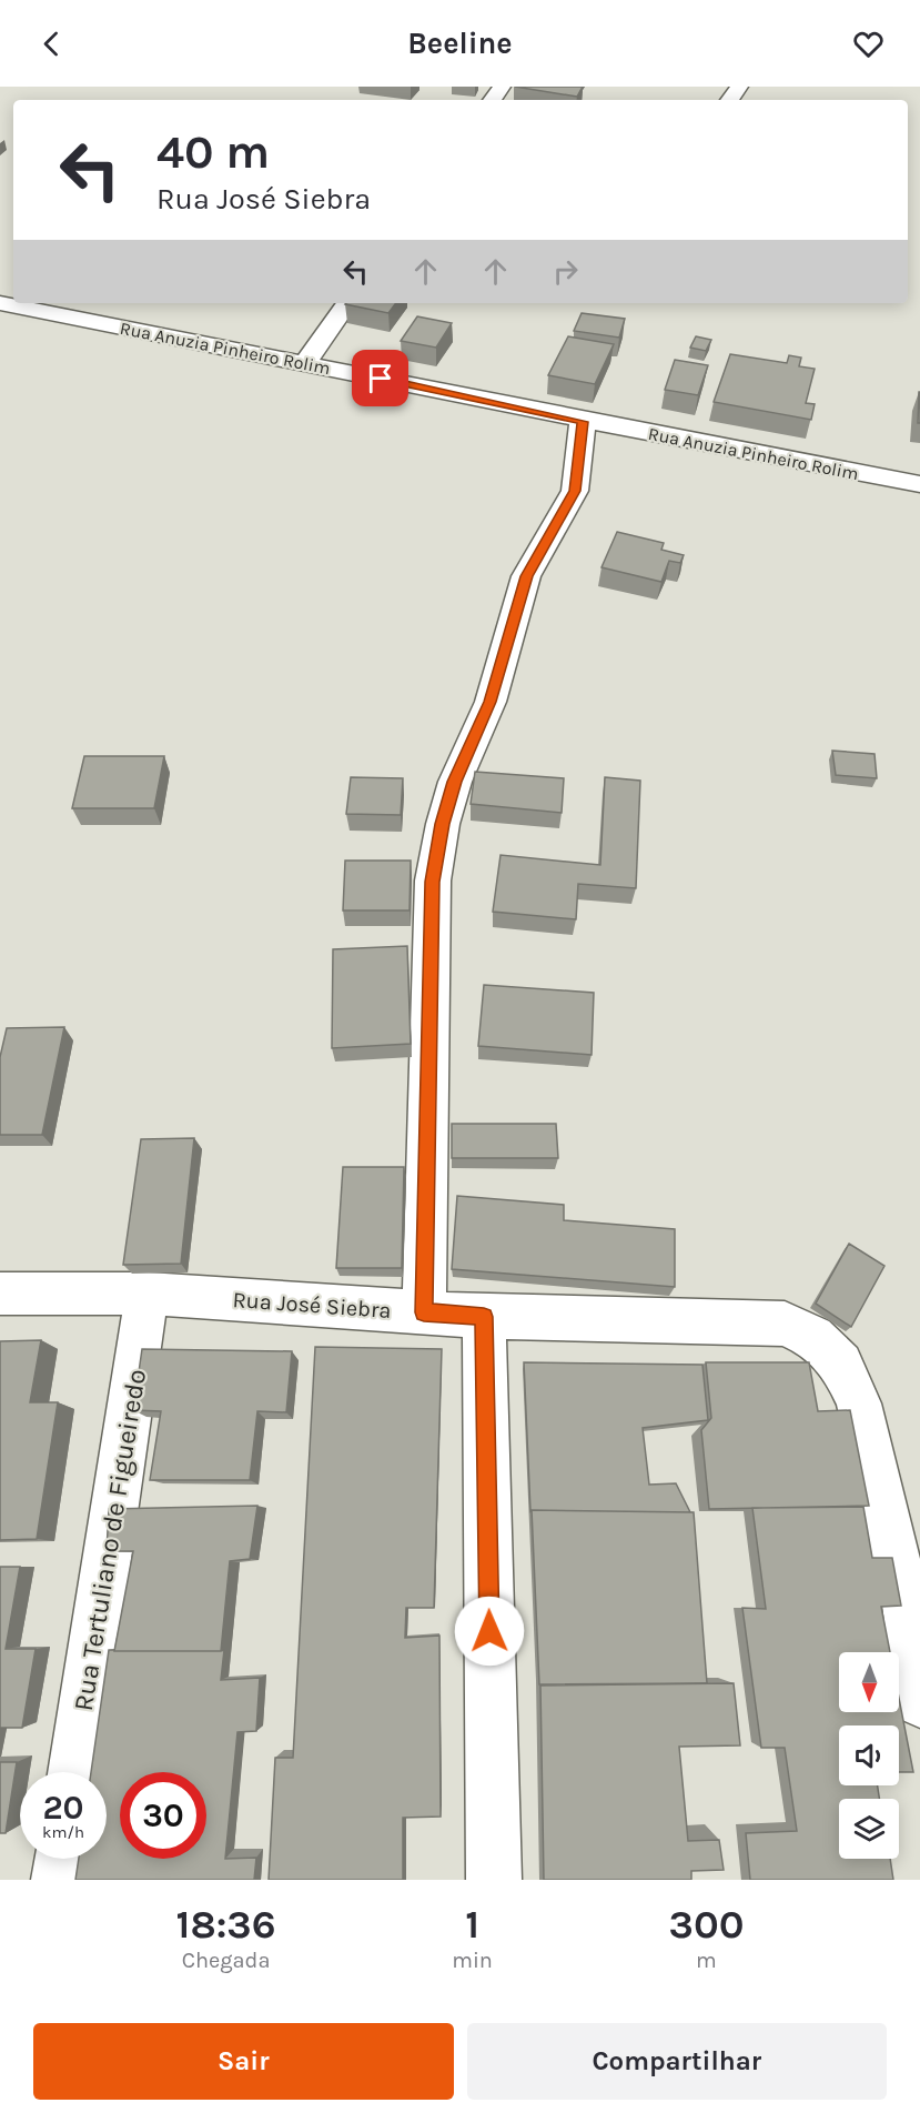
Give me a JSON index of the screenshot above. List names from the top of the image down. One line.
{"streets":{"street":["Rua Anuzia Pinheiro Rolim","Rua José Siebra","Rua Tertuliano de Figueiredo"]},"crossings":[["Rua José Siebra","Rua Tertuliano de Figueiredo"]],"north":"bottom","page":{"header":"Beeline","turn":["40 m","Rua José Siebra"],"speed":"20 km/h","limit":"30","eta":["18:36","Chegada","1","min","300","m"],"buttons":["Sair","Compartilhar"]}}
